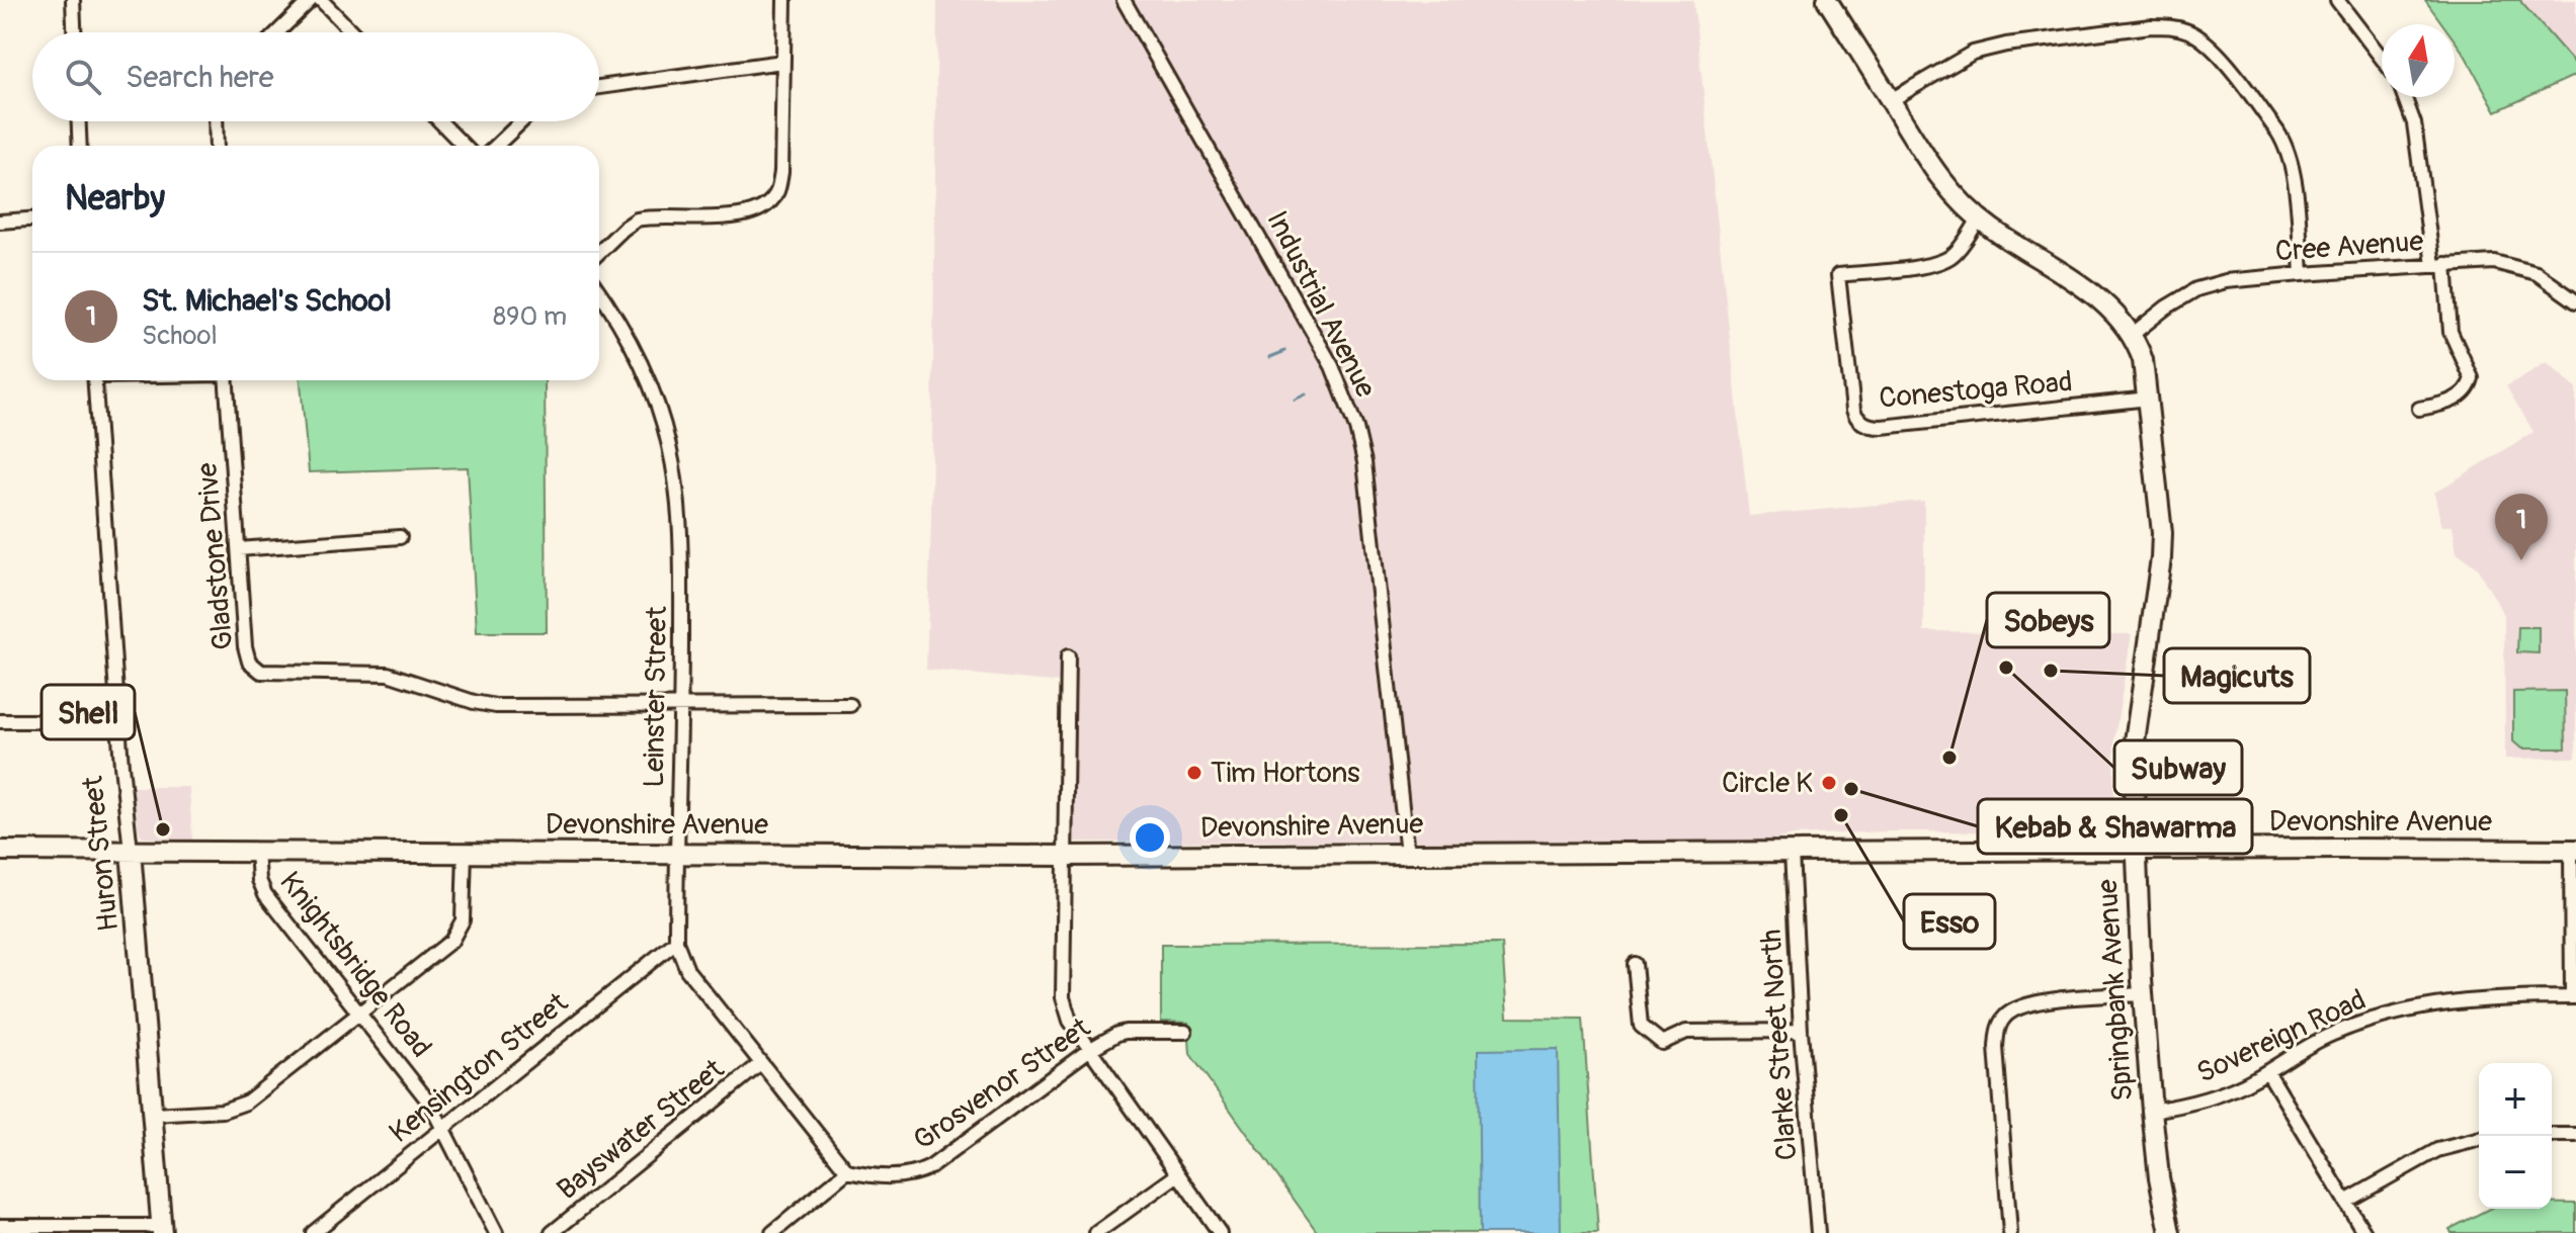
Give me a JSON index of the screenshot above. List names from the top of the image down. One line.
{"streets":{"main road":["Devonshire Avenue","Huron Street","Springbank Avenue"],"street":["Cree Avenue","Industrial Avenue","Conestoga Road","Gladstone Drive","Leinster Street","Knightsbridge Road","Sovereign Road","Clarke Street North","Kensington Street","Grosvenor Street","Bayswater Street"]},"crossings":[["Cree Avenue","Springbank Avenue"],["Industrial Avenue","Devonshire Avenue"],["Conestoga Road","Springbank Avenue"],["Gladstone Drive","Leinster Street"],["Leinster Street","Devonshire Avenue"],["Leinster Street","Kensington Street"],["Leinster Street","Grosvenor Street"],["Leinster Street","Bayswater Street"],["Devonshire Avenue","Huron Street"],["Devonshire Avenue","Knightsbridge Road"],["Devonshire Avenue","Springbank Avenue"],["Devonshire Avenue","Clarke Street North"],["Knightsbridge Road","Kensington Street"],["Springbank Avenue","Sovereign Road"]],"places":["Subway","Magicuts","Sobeys","Tim Hortons","Circle K","Kebab & Shawarma","Esso","Shell"],"north":"top","page":{"search":"Search here","heading":"Nearby","list":[{"mark":"1","name":"St. Michael's School","note":"School","value":"890 m"}],"pins":"1","map_buttons":["+","−"]}}
